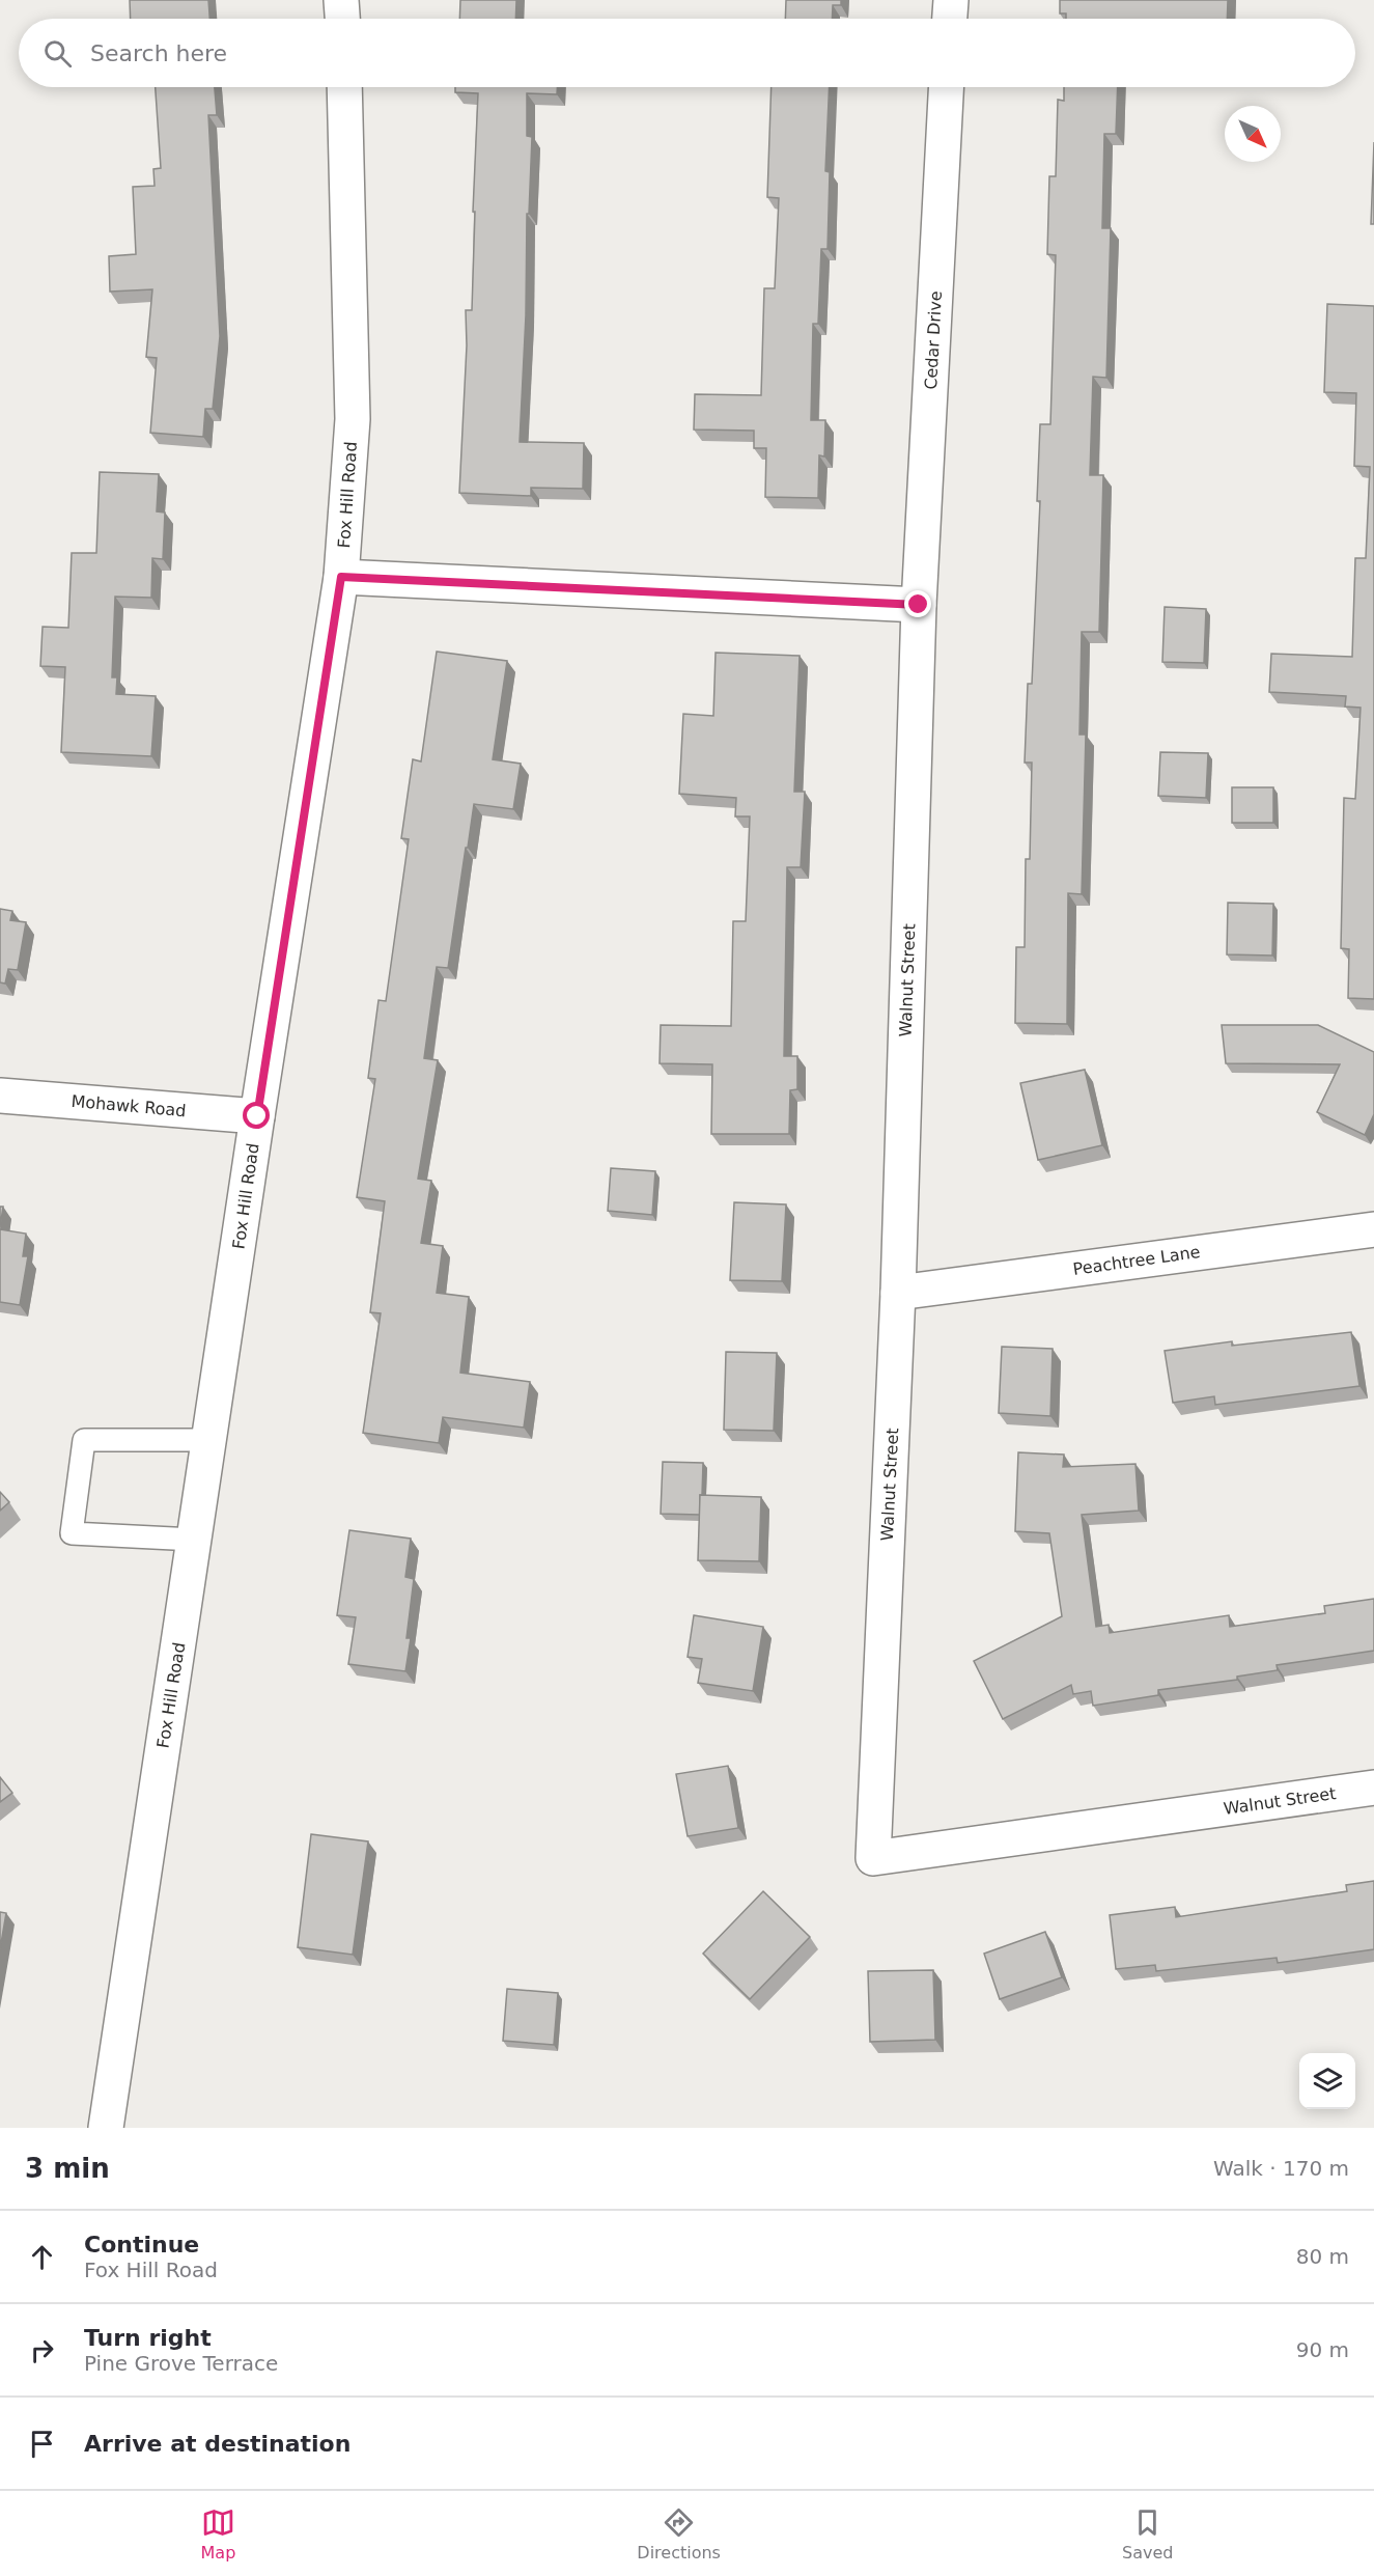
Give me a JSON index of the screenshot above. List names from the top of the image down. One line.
{"streets":{"street":["Cedar Drive","Fox Hill Road","Walnut Street","Mohawk Road","Peachtree Lane"]},"crossings":[["Cedar Drive","Walnut Street"],["Fox Hill Road","Mohawk Road"],["Walnut Street","Peachtree Lane"]],"north":"bottom right","page":{"search":"Search here","heading":["3 min","Walk · 170 m"],"list":[["Continue","Fox Hill Road","80 m"],["Turn right","Pine Grove Terrace","90 m"],"Arrive at destination"],"nav":["Map","Directions","Saved"]}}
